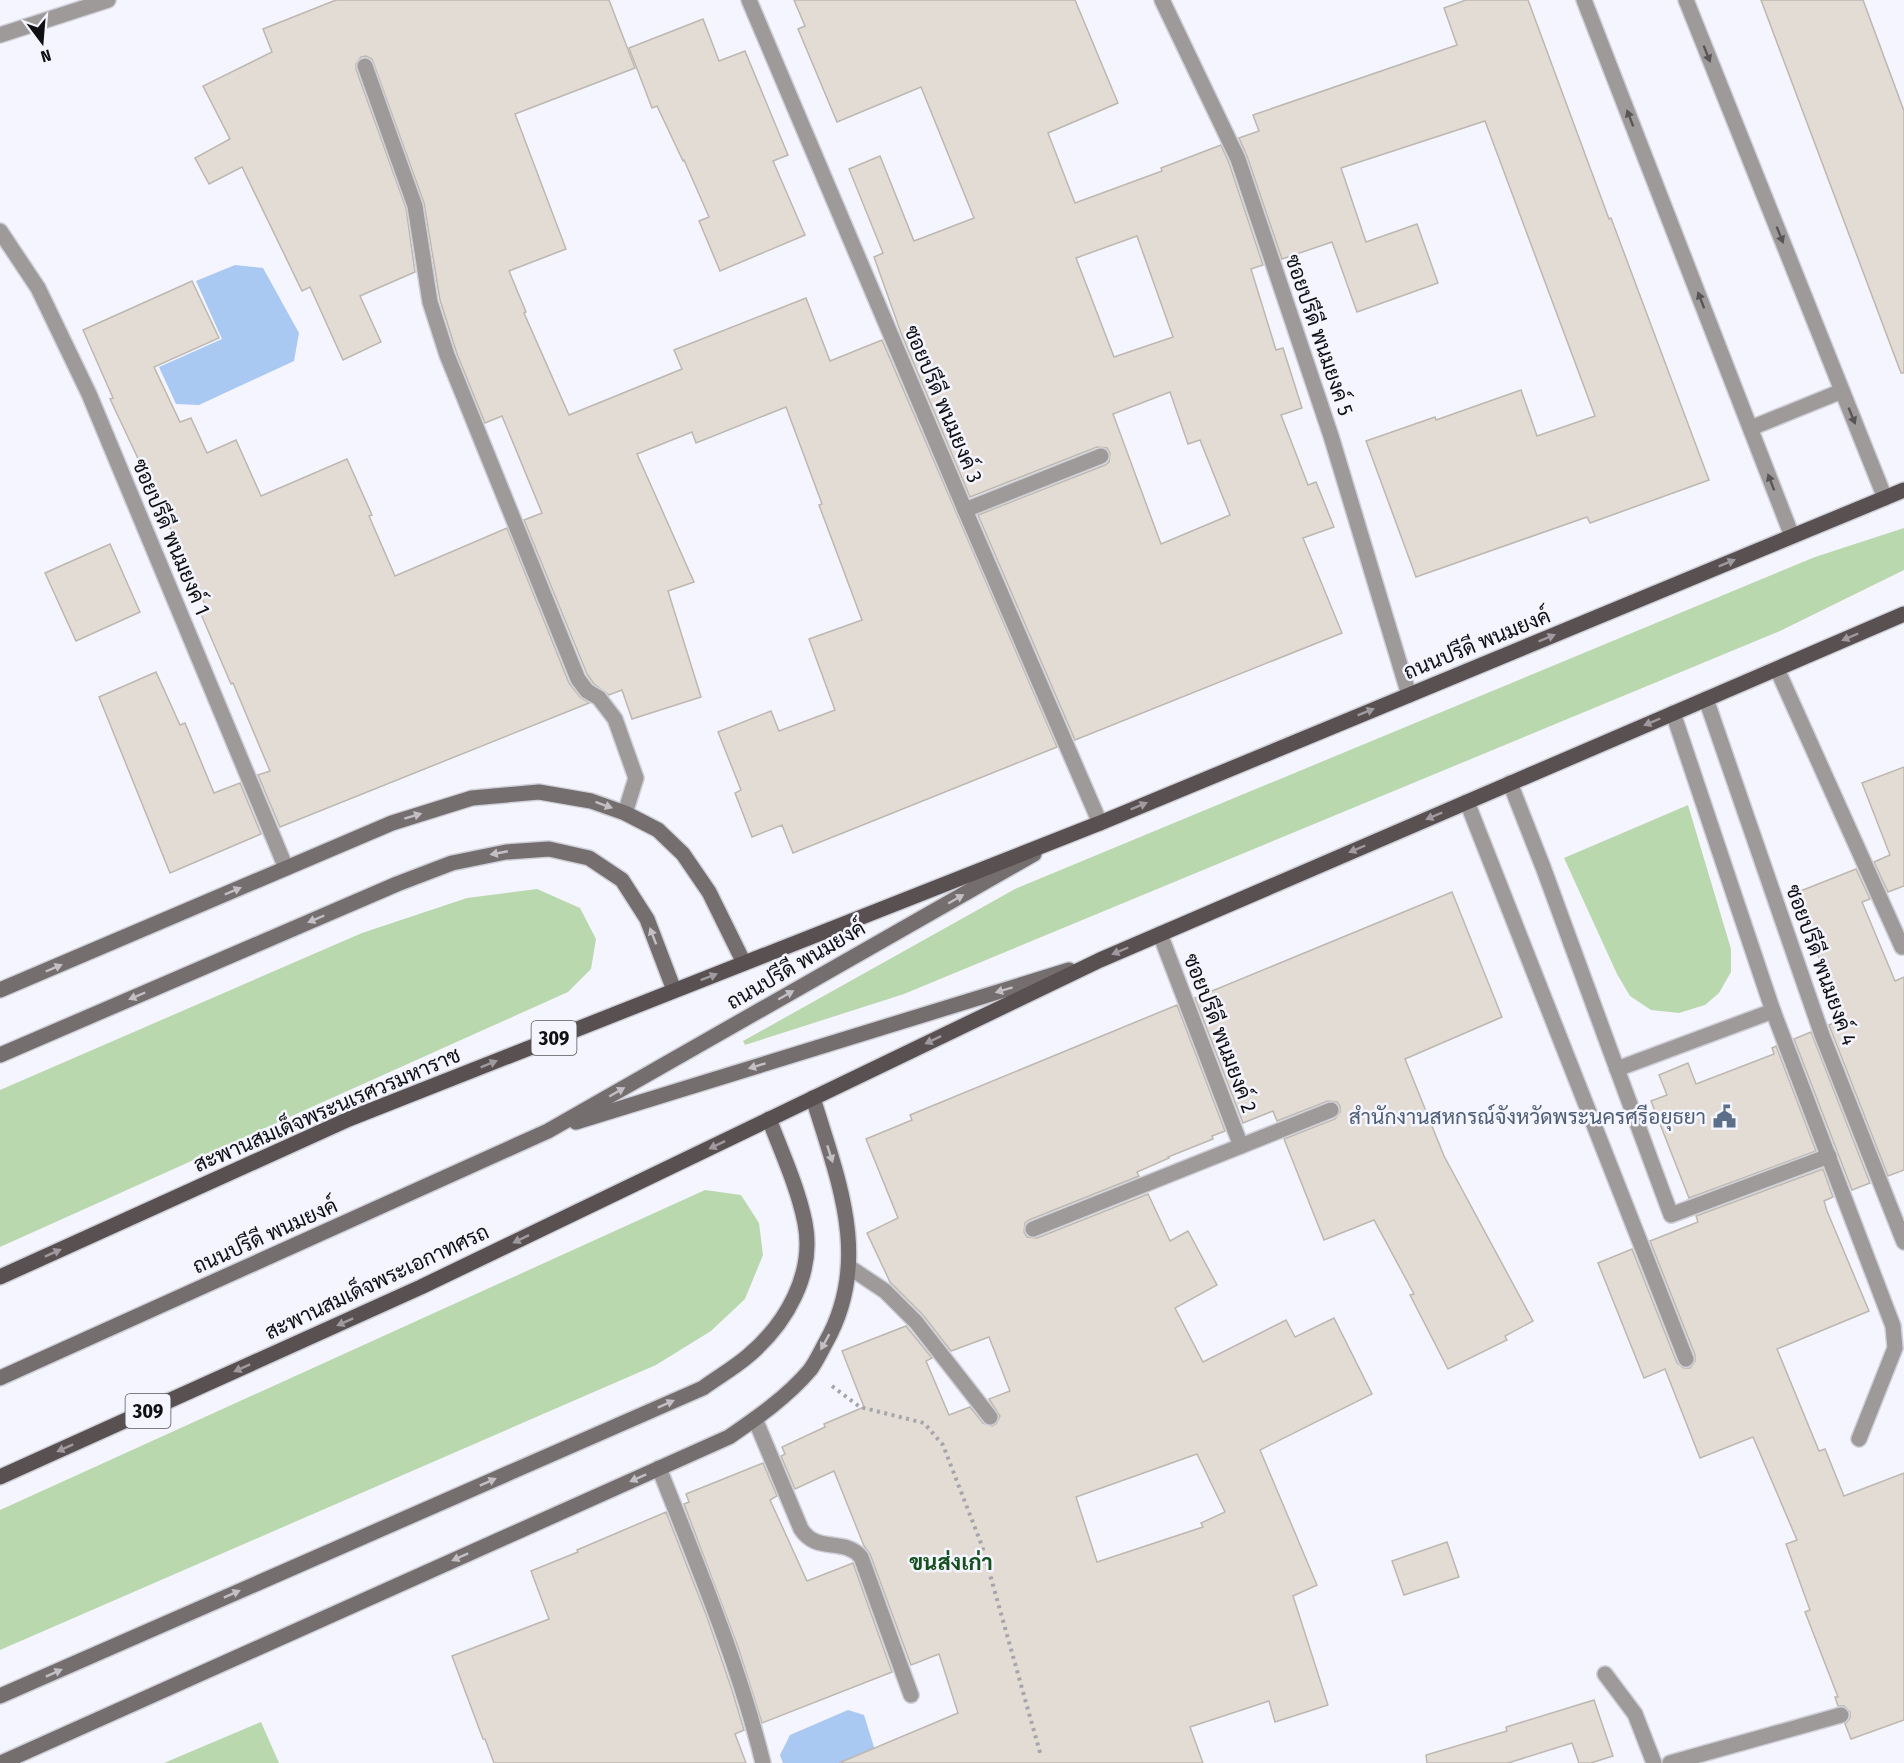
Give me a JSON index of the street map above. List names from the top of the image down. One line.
{"streets":{"main road":["ถนนปรีดี พนมยงค์","309","สะพานสมเด็จพระนเรศวรมหาราช","สะพานสมเด็จพระเอกาทศรถ"],"street":["ซอยปรีดี พนมยงค์ 5","ซอยปรีดี พนมยงค์ 3","ซอยปรีดี พนมยงค์ 1","ซอยปรีดี พนมยงค์ 4","ซอยปรีดี พนมยงค์ 2"]},"crossings":[["ซอยปรีดี พนมยงค์ 5","ถนนปรีดี พนมยงค์"],["ซอยปรีดี พนมยงค์ 3","ถนนปรีดี พนมยงค์"],["ถนนปรีดี พนมยงค์","ซอยปรีดี พนมยงค์ 4"],["ถนนปรีดี พนมยงค์","ซอยปรีดี พนมยงค์ 2"],["ถนนปรีดี พนมยงค์","สะพานสมเด็จพระนเรศวรมหาราช"],["ถนนปรีดี พนมยงค์","สะพานสมเด็จพระเอกาทศรถ"]],"one_way":["สะพานสมเด็จพระนเรศวรมหาราช","สะพานสมเด็จพระเอกาทศรถ"],"districts":["ขนส่งเก่า"],"places":{"public building":["สํานักงานสหกรณ์จังหวัดพระนครศรีอยุธยา"]},"north":"bottom"}
